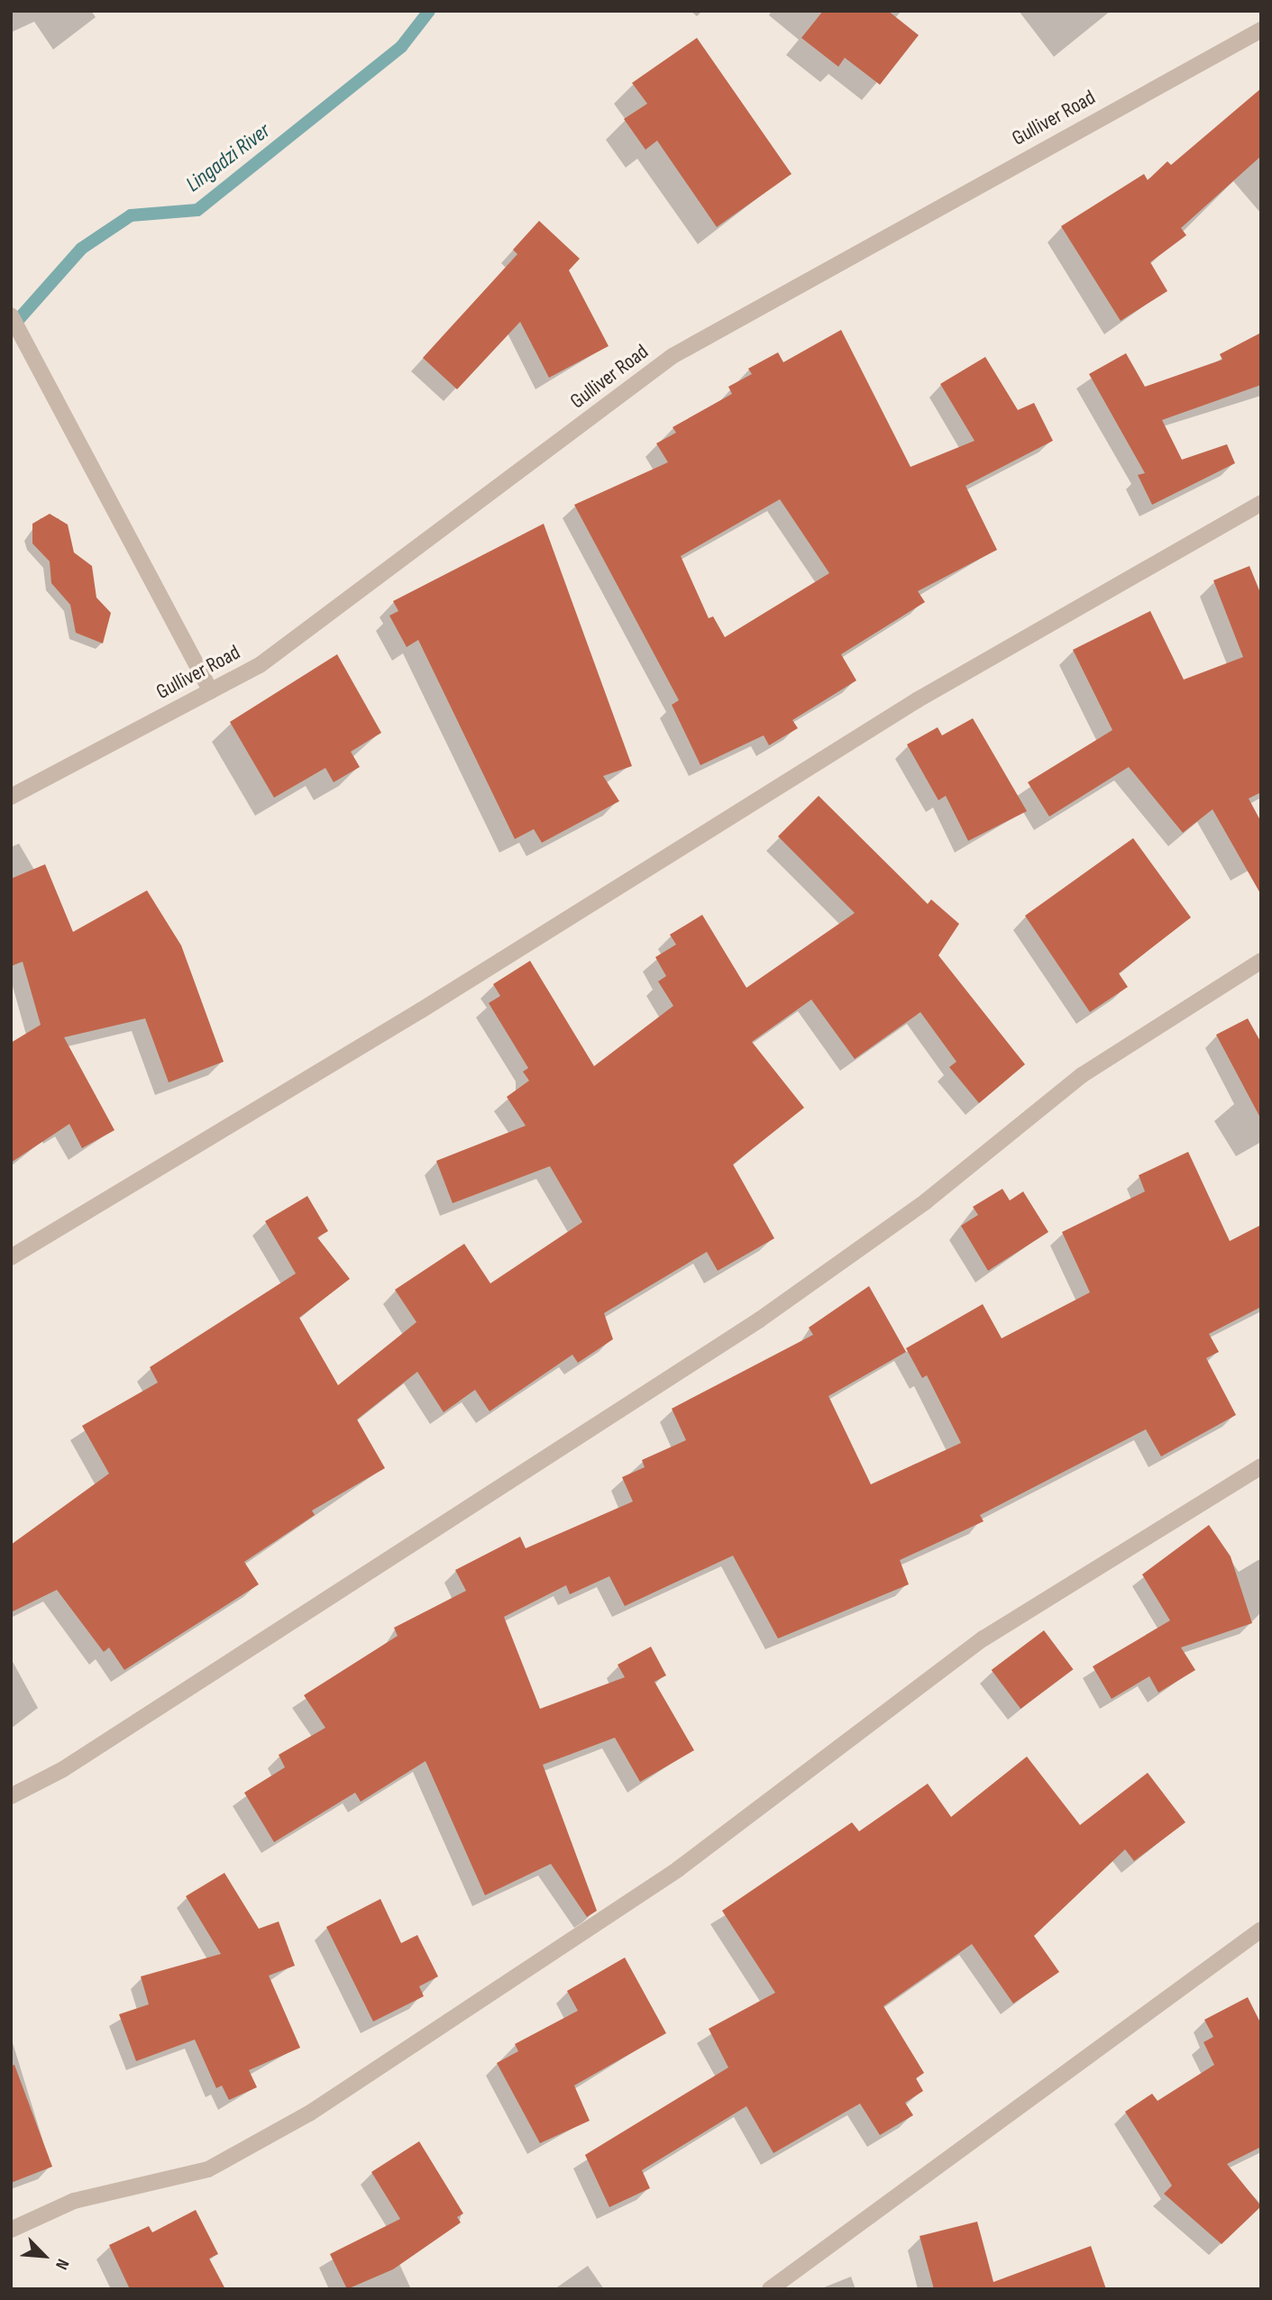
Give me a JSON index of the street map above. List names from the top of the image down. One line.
{"streets":{"street":["Gulliver Road"]},"water":["Lingadzi River"],"north":"bottom right"}
